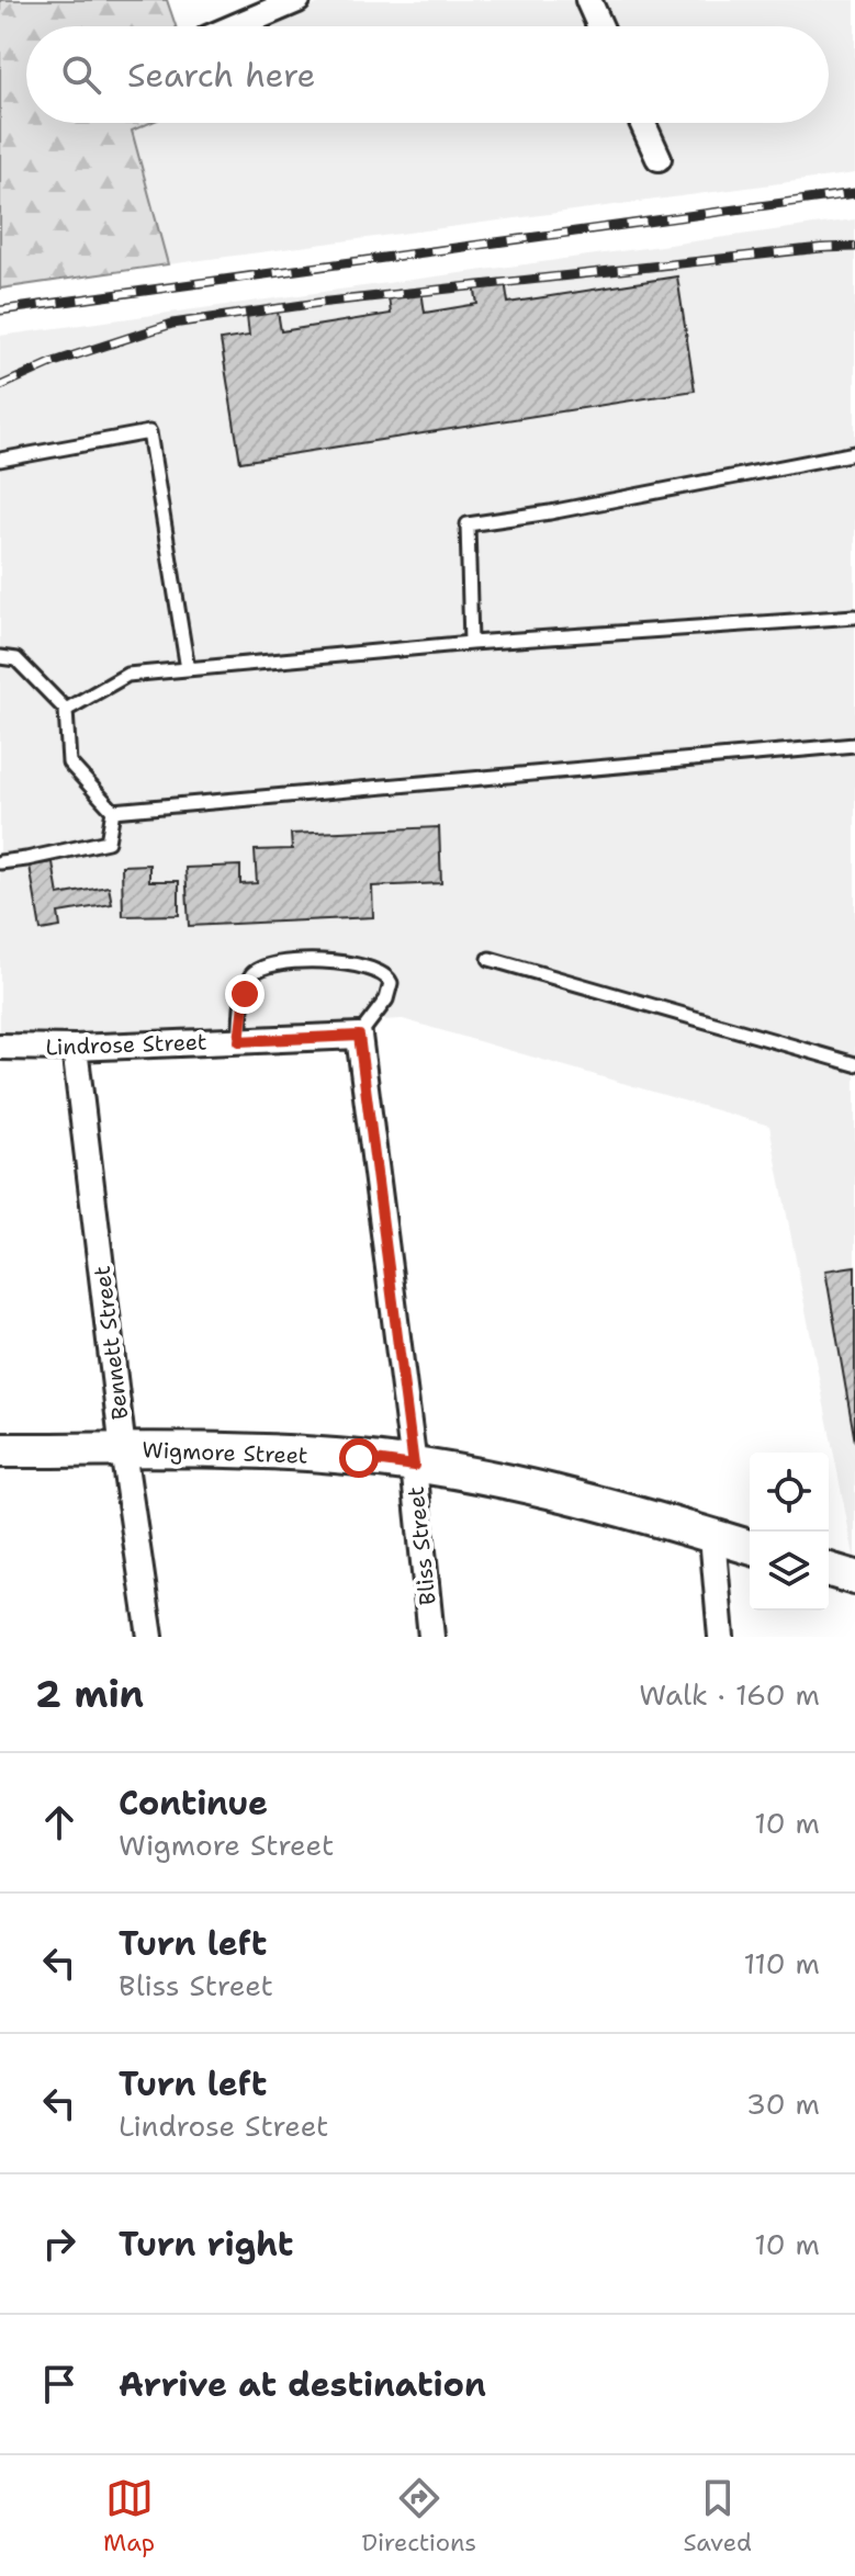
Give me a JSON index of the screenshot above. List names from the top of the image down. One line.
{"streets":{"street":["Lindrose Street","Bennett Street","Wigmore Street","Bliss Street"]},"crossings":[["Lindrose Street","Bennett Street"],["Lindrose Street","Bliss Street"],["Bennett Street","Wigmore Street"],["Wigmore Street","Bliss Street"]],"page":{"search":"Search here","heading":["2 min","Walk · 160 m"],"list":[["Continue","Wigmore Street","10 m"],["Turn left","Bliss Street","110 m"],["Turn left","Lindrose Street","30 m"],["Turn right","10 m"],"Arrive at destination"],"nav":["Map","Directions","Saved"]}}
